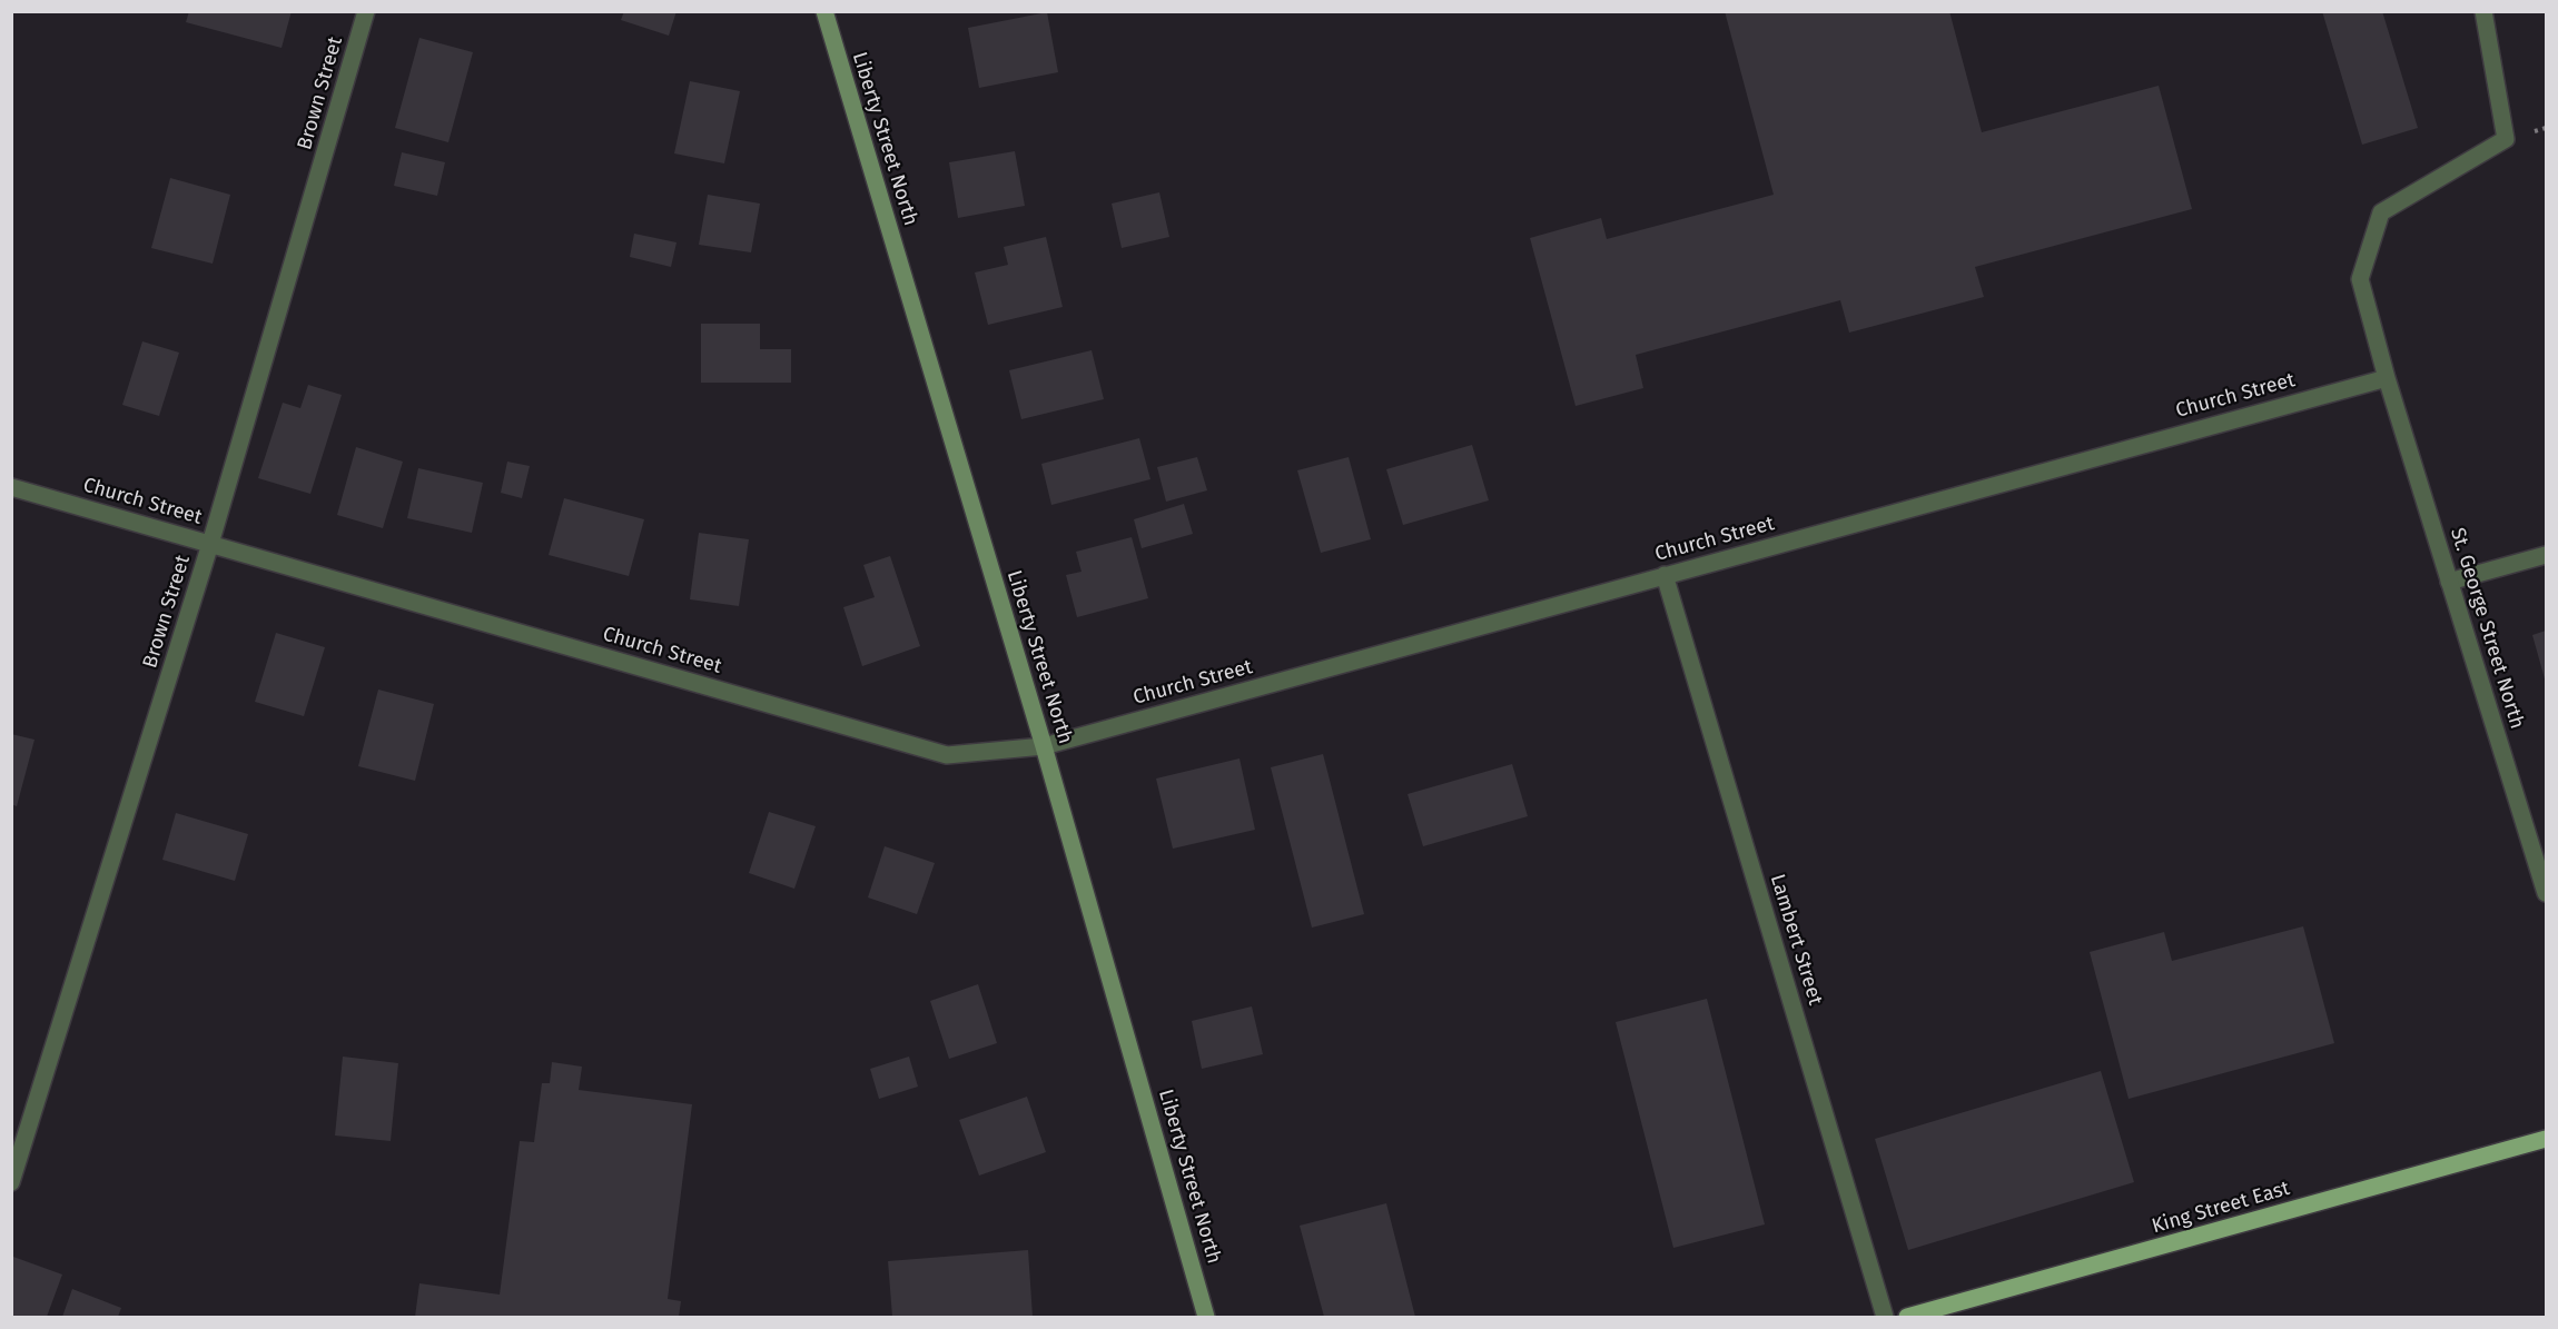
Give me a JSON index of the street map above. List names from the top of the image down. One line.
{"streets":{"main road":["Liberty Street North","King Street East"],"street":["Brown Street","Church Street","St. George Street North","Lambert Street"]},"crossings":[["Brown Street","Church Street"],["Liberty Street North","Church Street"],["Church Street","St. George Street North"],["Church Street","Lambert Street"]]}
